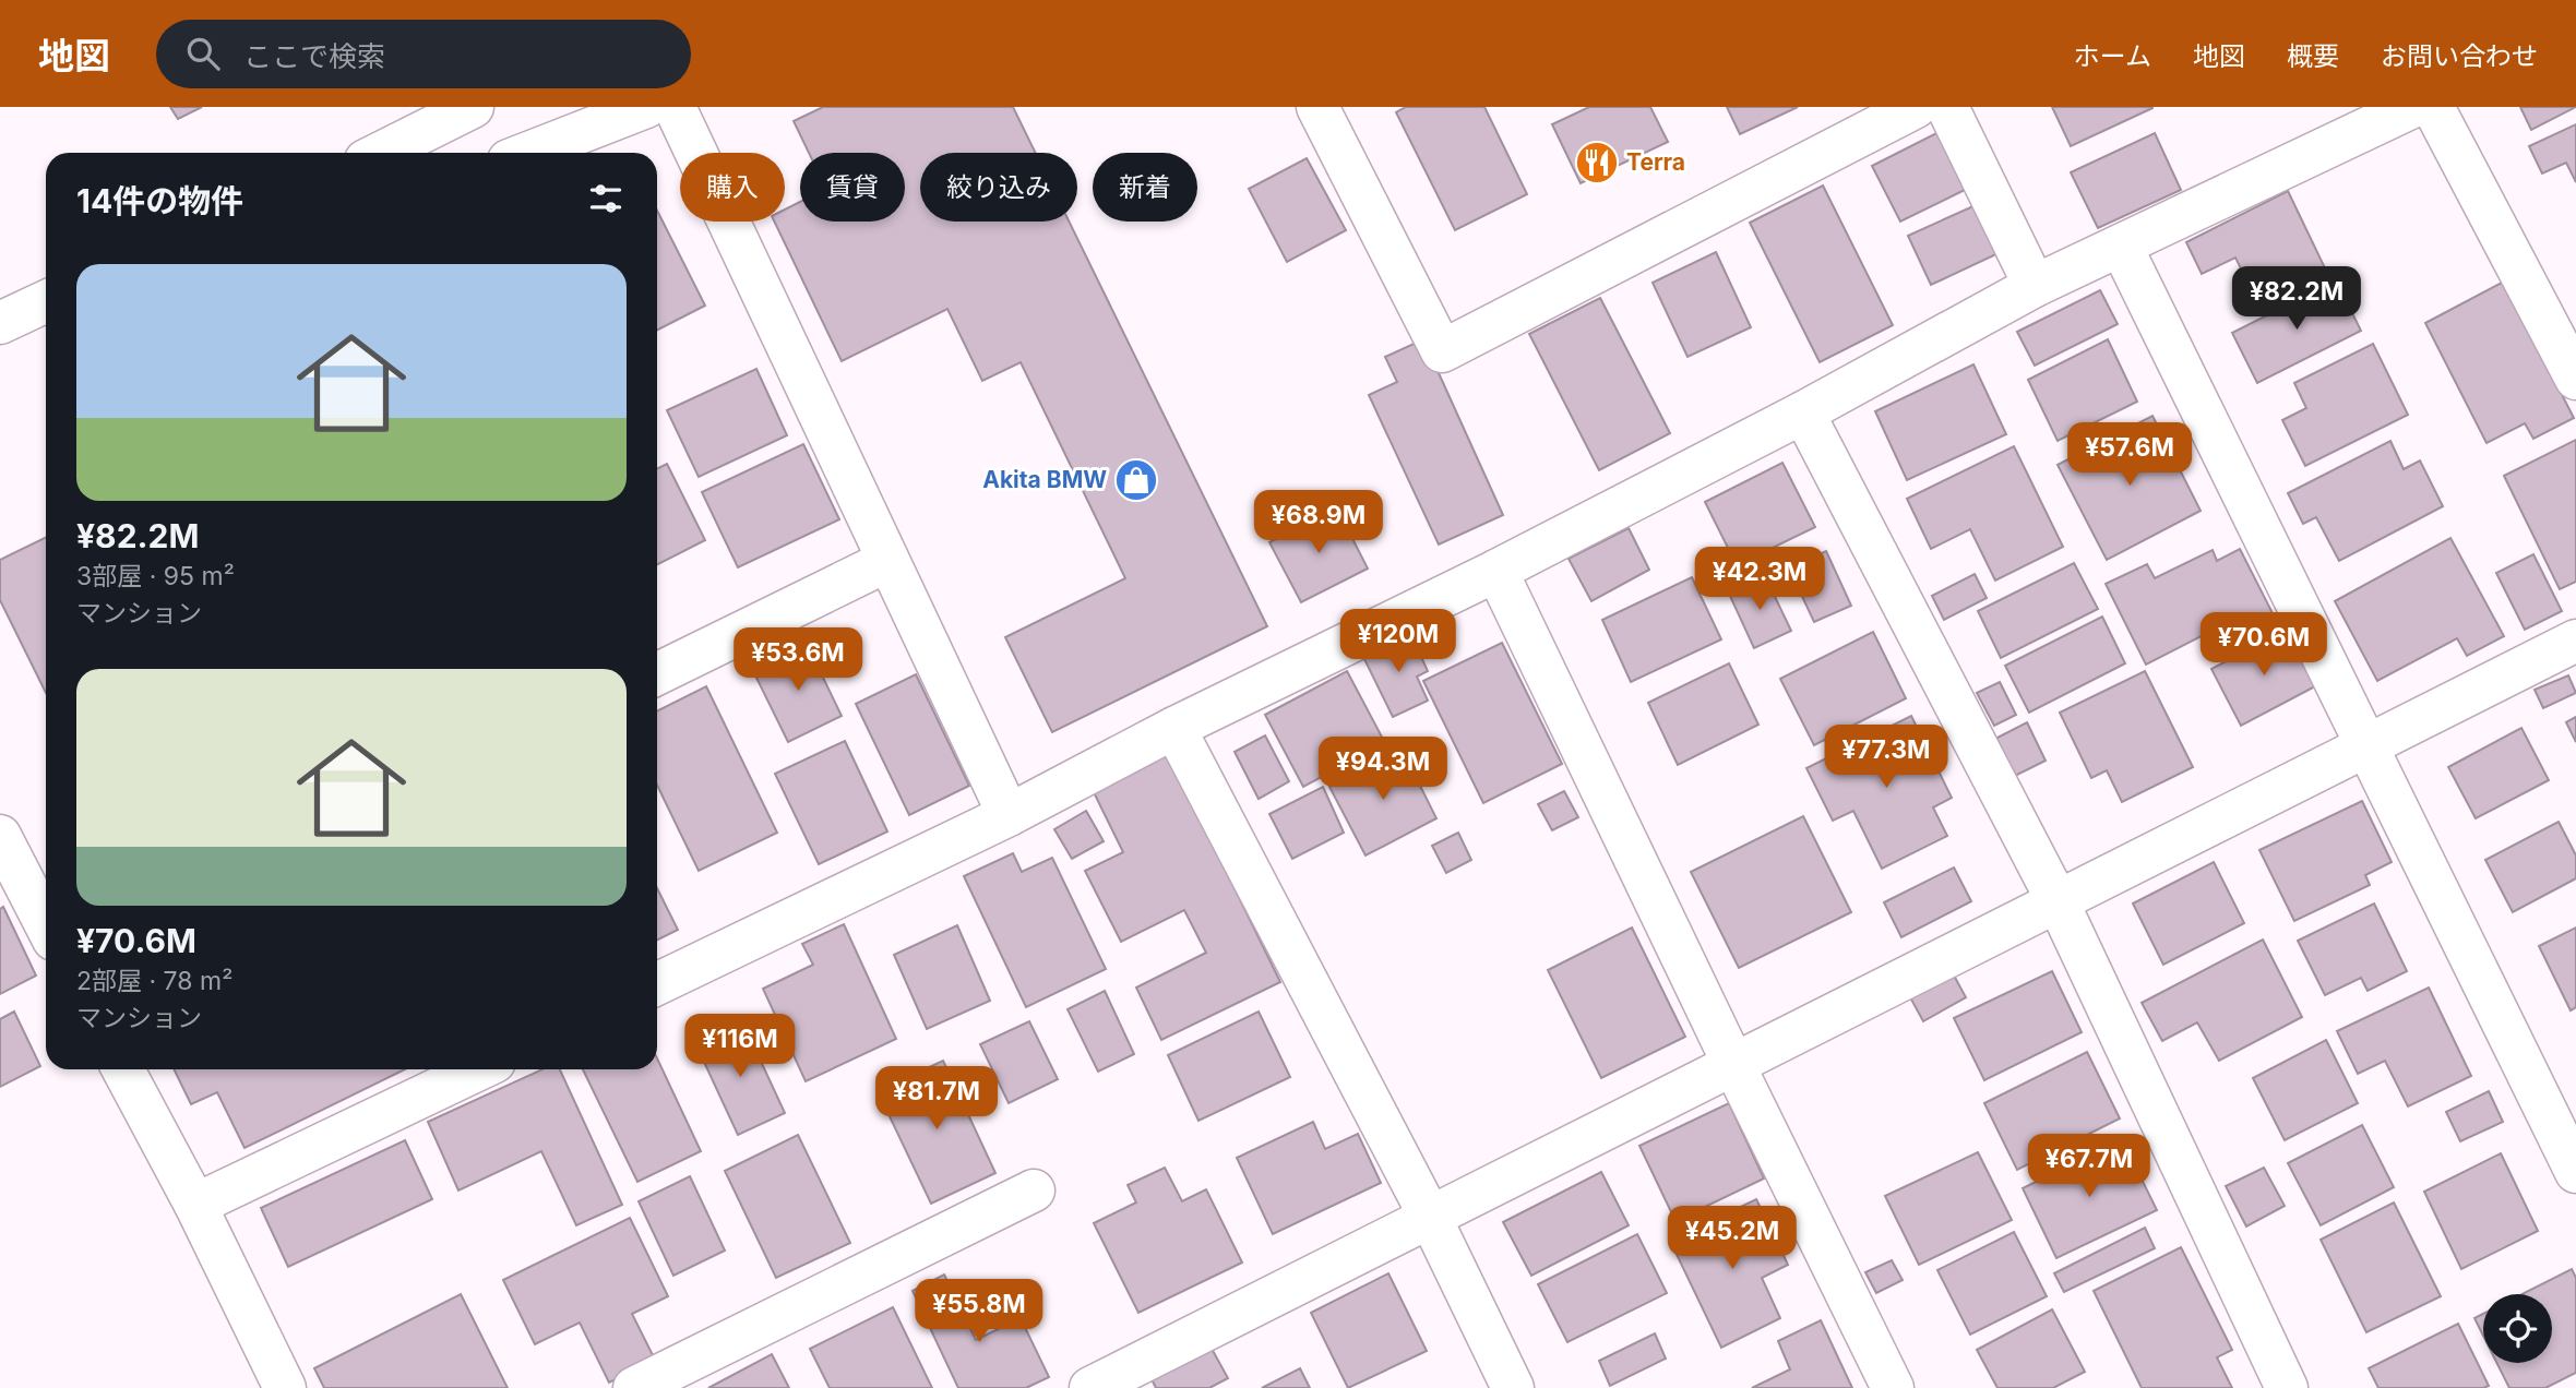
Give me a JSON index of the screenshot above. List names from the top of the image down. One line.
{"places":{"restaurant":["Terra"],"shop":["Akita BMW"]},"page":{"header":"地図","search":"ここで検索","nav":["ホーム","地図","概要","お問い合わせ"],"chip":["購入","賃貸","絞り込み","新着"],"heading":"14件の物件","list":[{"name":"¥82.2M","note":"3部屋 · 95 m² · マンション"},{"name":"¥70.6M","note":"2部屋 · 78 m² · マンション"}],"price":["¥82.2M","¥57.6M","¥68.9M","¥42.3M","¥120M","¥70.6M","¥53.6M","¥77.3M","¥94.3M","¥116M","¥81.7M","¥67.7M","¥45.2M","¥55.8M"]}}
